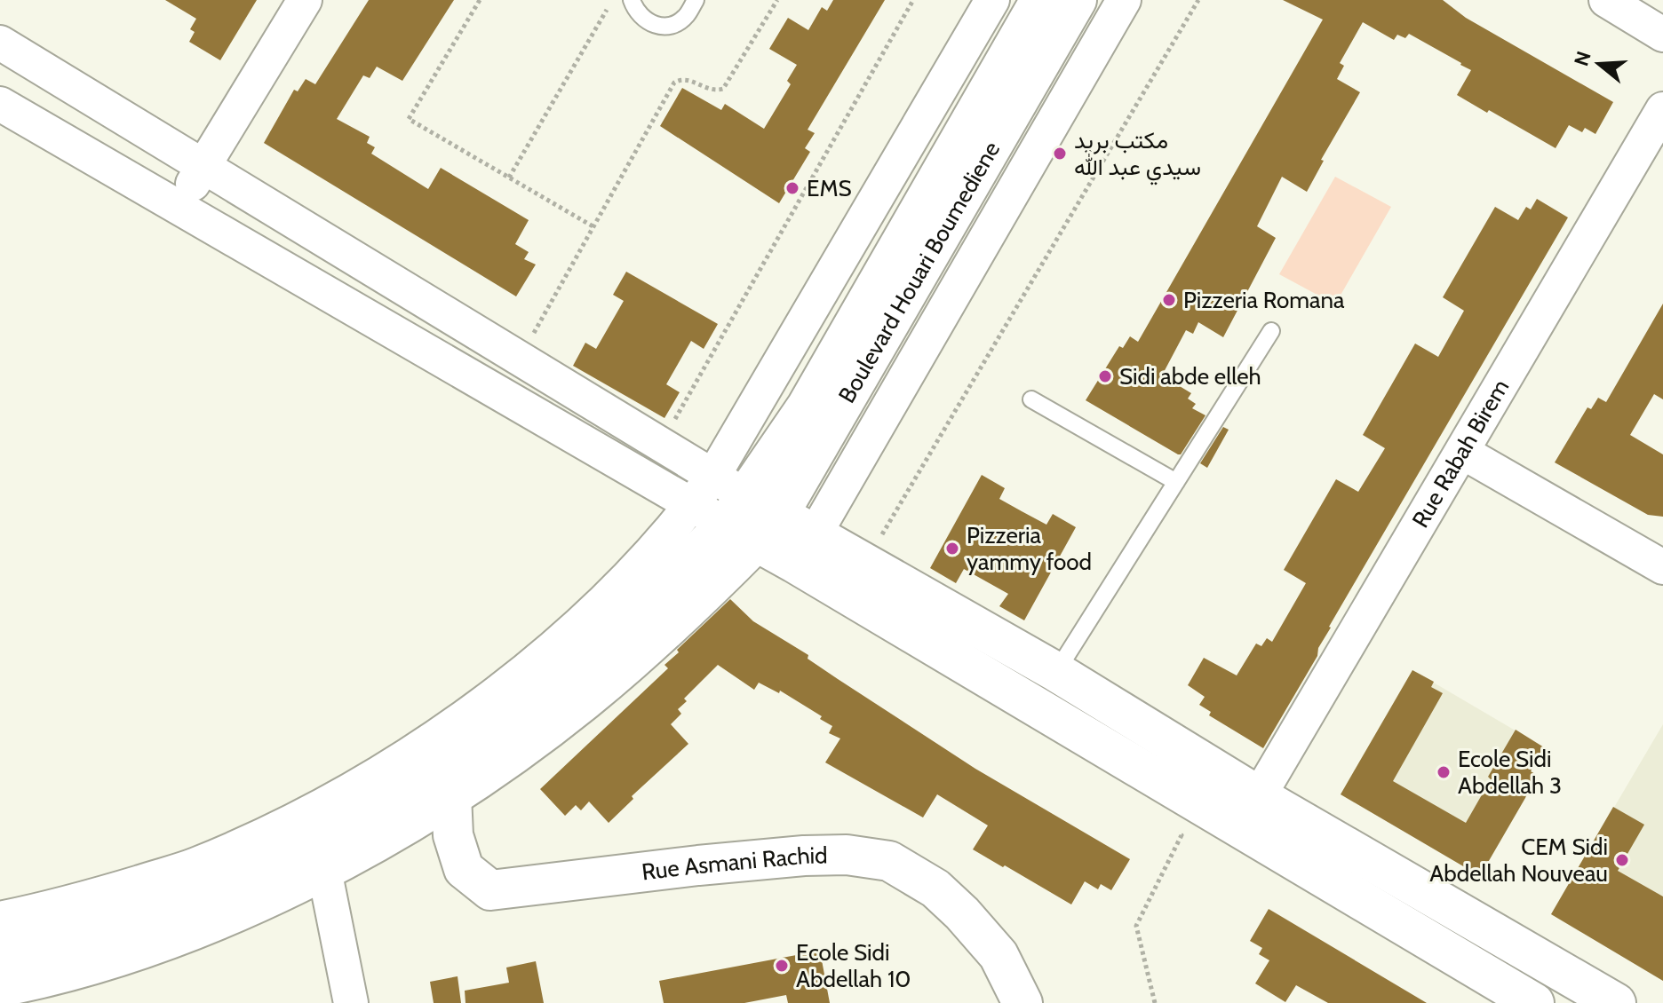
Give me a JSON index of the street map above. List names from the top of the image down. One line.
{"streets":{"main road":["Boulevard Houari Boumediene","Rue Asmani Rachid"],"street":["Rue Rabah Birem"]},"places":["مكتب بريد سيدي عبد الله","EMS","Pizzeria Romana","Sidi abde elleh","Pizzeria yammy food","Ecole Sidi Abdellah 3","CEM Sidi Abdellah Nouveau","Ecole Sidi Abdellah 10"],"north":"left"}
